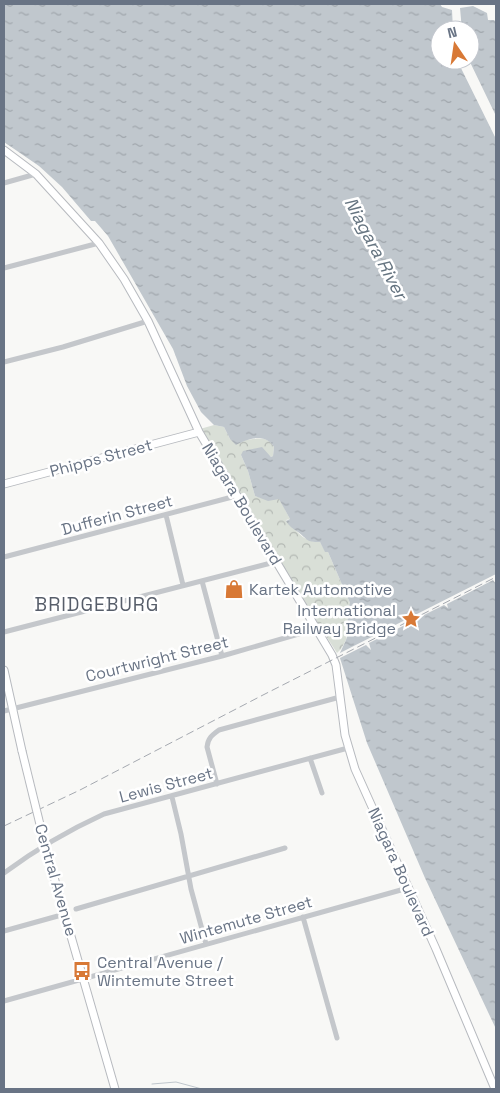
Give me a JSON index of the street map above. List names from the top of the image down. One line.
{"streets":{"main road":["Phipps Street","Niagara Boulevard","Central Avenue"],"street":["Dufferin Street","Courtwright Street","Lewis Street","Wintemute Street"]},"crossings":[["Phipps Street","Niagara Boulevard"],["Niagara Boulevard","Dufferin Street"],["Niagara Boulevard","Courtwright Street"],["Niagara Boulevard","Lewis Street"],["Niagara Boulevard","Wintemute Street"],["Courtwright Street","Central Avenue"],["Central Avenue","Wintemute Street"]],"districts":["BRIDGEBURG"],"water":["Niagara River"],"places":{"shop":["Kartek Automotive"],"place":["International Railway Bridge"],"bus stop":["Central Avenue / Wintemute Street"]},"north":"top"}
